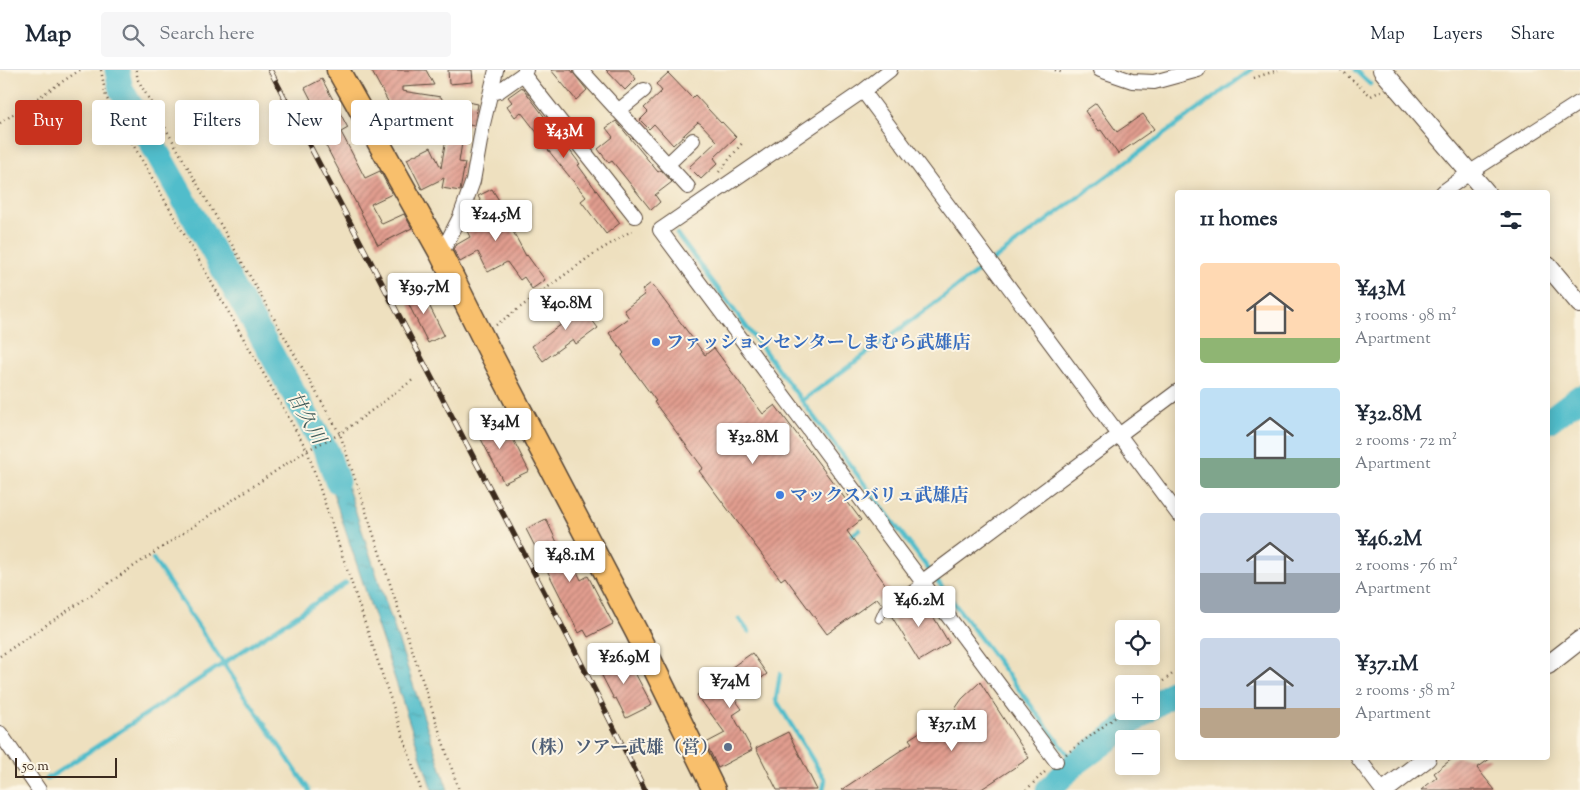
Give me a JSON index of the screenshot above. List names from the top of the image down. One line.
{"water":["甘久川"],"places":["ファッションセンターしまむら武雄店","マックスバリュ武雄店","（株）ソアー武雄（営）"],"scale_bar":"50 m","page":{"header":"Map","search":"Search here","nav":["Map","Layers","Share"],"chip":["Buy","Rent","Filters","New","Apartment"],"price":["¥43M","¥24.5M","¥39.7M","¥40.8M","¥34M","¥32.8M","¥48.1M","¥46.2M","¥26.9M","¥74M","¥37.1M"],"heading":"11 homes","list":[{"name":"¥43M","note":"3 rooms · 98 m² · Apartment"},{"name":"¥32.8M","note":"2 rooms · 72 m² · Apartment"},{"name":"¥46.2M","note":"2 rooms · 76 m² · Apartment"},{"name":"¥37.1M","note":"2 rooms · 58 m² · Apartment"}],"map_buttons":["+","−"],"scale":"50 m"}}
